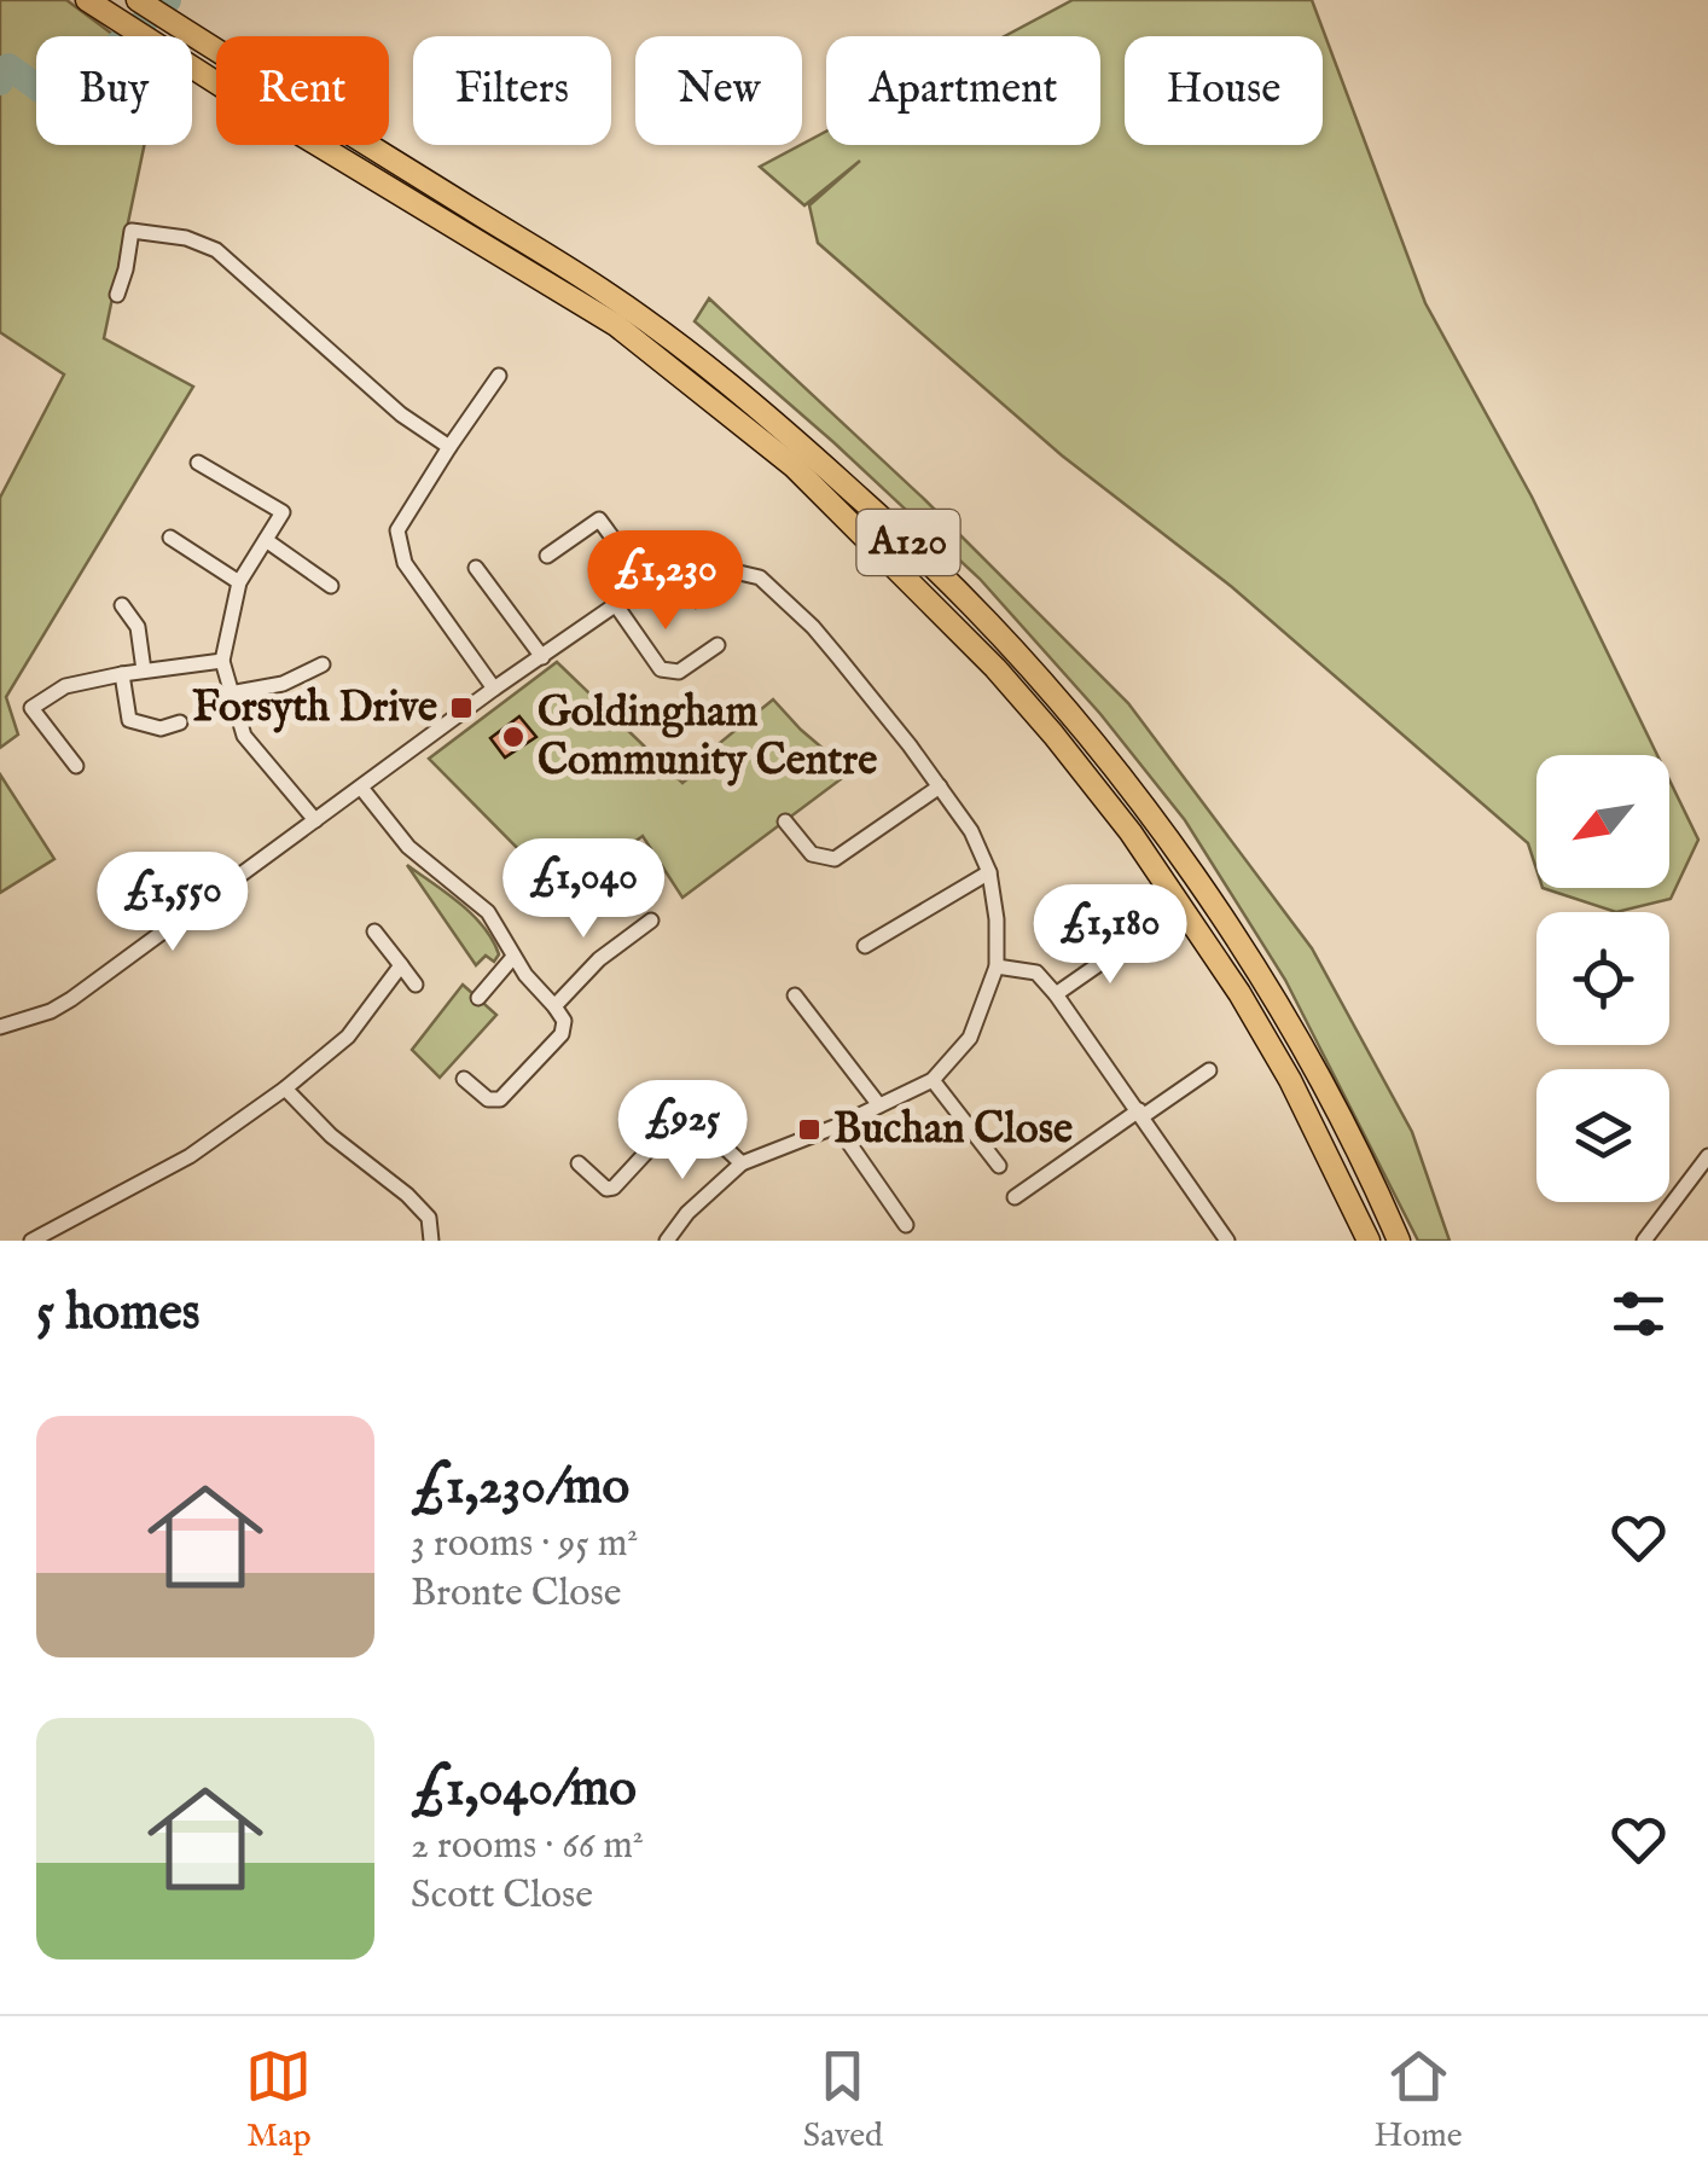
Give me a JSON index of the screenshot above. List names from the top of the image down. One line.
{"streets":{"highway":["A120"]},"places":{"transit":["Forsyth Drive","Buchan Close"],"other":["Goldingham Community Centre"]},"north":"bottom left","page":{"chip":["Buy","Rent","Filters","New","Apartment","House"],"price":["£1,230","£1,040","£1,550","£1,180","£925"],"heading":"5 homes","list":[{"name":"£1,230/mo","note":"3 rooms · 95 m² · Bronte Close"},{"name":"£1,040/mo","note":"2 rooms · 66 m² · Scott Close"}],"tabs":["Map","Saved","Home"]}}
